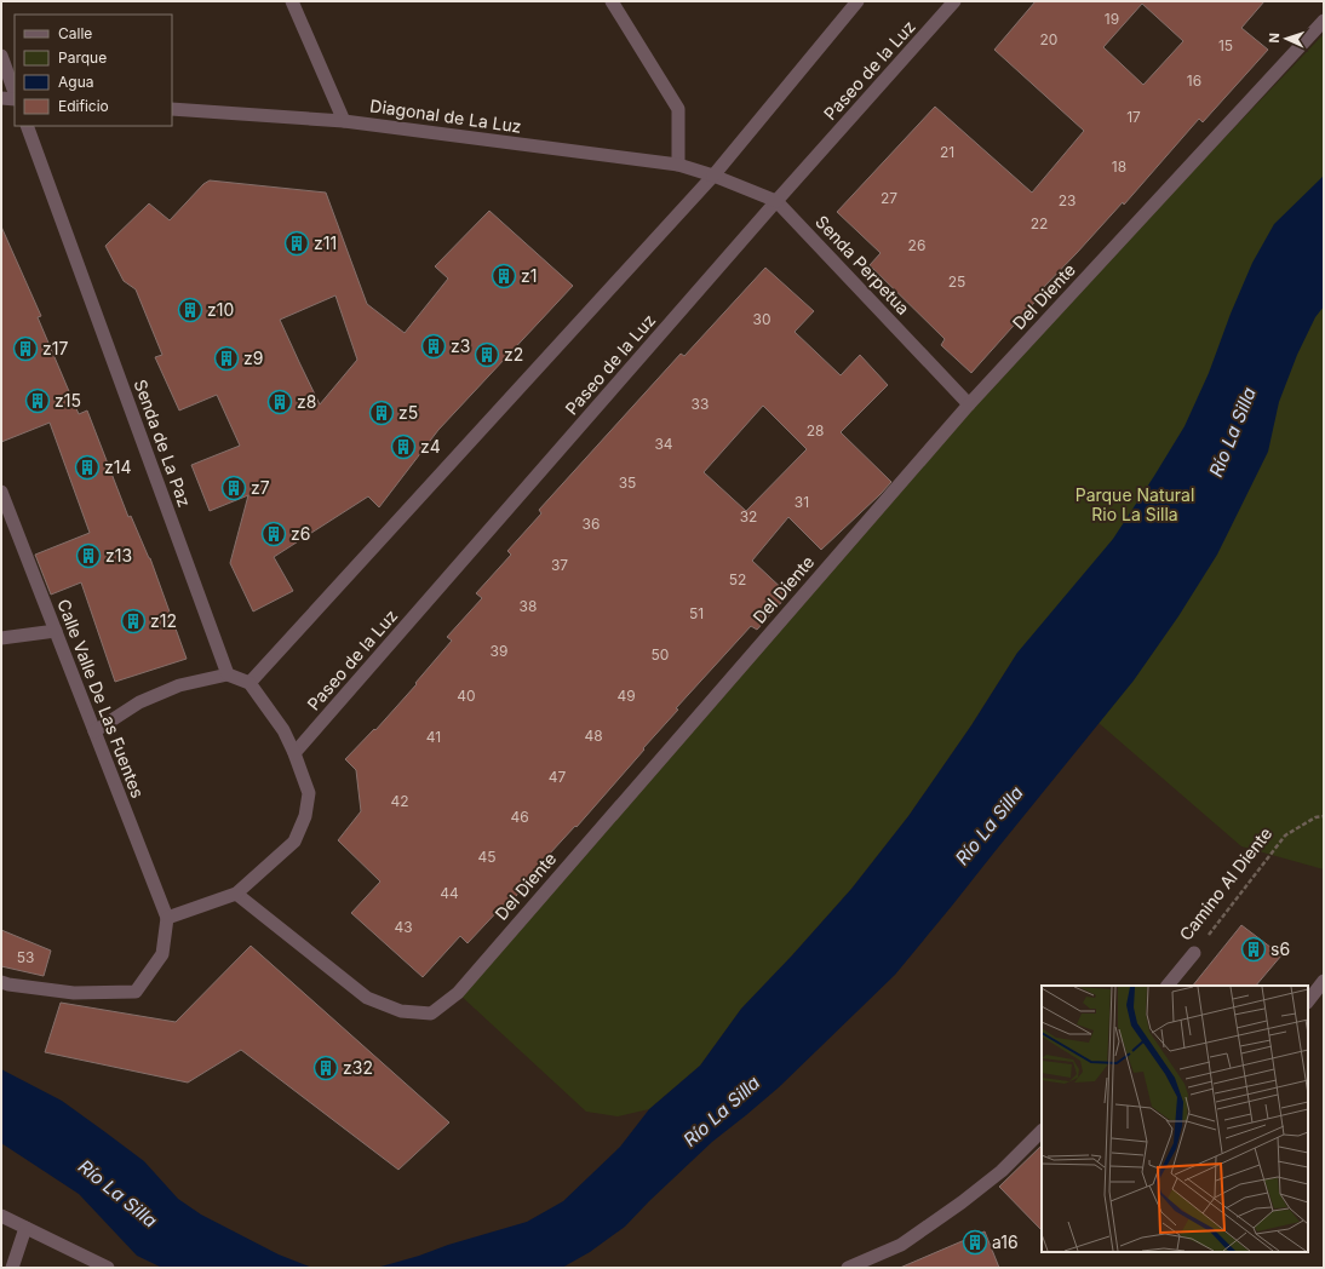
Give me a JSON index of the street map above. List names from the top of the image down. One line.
{"streets":{"street":["Paseo de la Luz","Diagonal de La Luz","Senda Perpetua","Del Diente","Senda de La Paz","Calle Valle De Las Fuentes","Camino Al Diente"]},"crossings":[["Paseo de la Luz","Senda Perpetua"],["Diagonal de La Luz","Senda Perpetua"],["Senda Perpetua","Del Diente"]],"water":["Río La Silla"],"parks":["Parque Natural Rio La Silla"],"places":{"building":["z11","z1","z10","z3","z17","z2","z9","z15","z8","z5","z4","z14","z7","z6","z13","z12","s6","z32","a16"]},"house_numbers":["19","20","15","16","17","21","18","27","23","22","26","25","30","33","28","34","35","31","32","36","37","52","38","51","39","50","40","49","48","41","47","42","46","45","44","43","53"],"legend":["Calle","Parque","Agua","Edificio"],"north":"left"}
